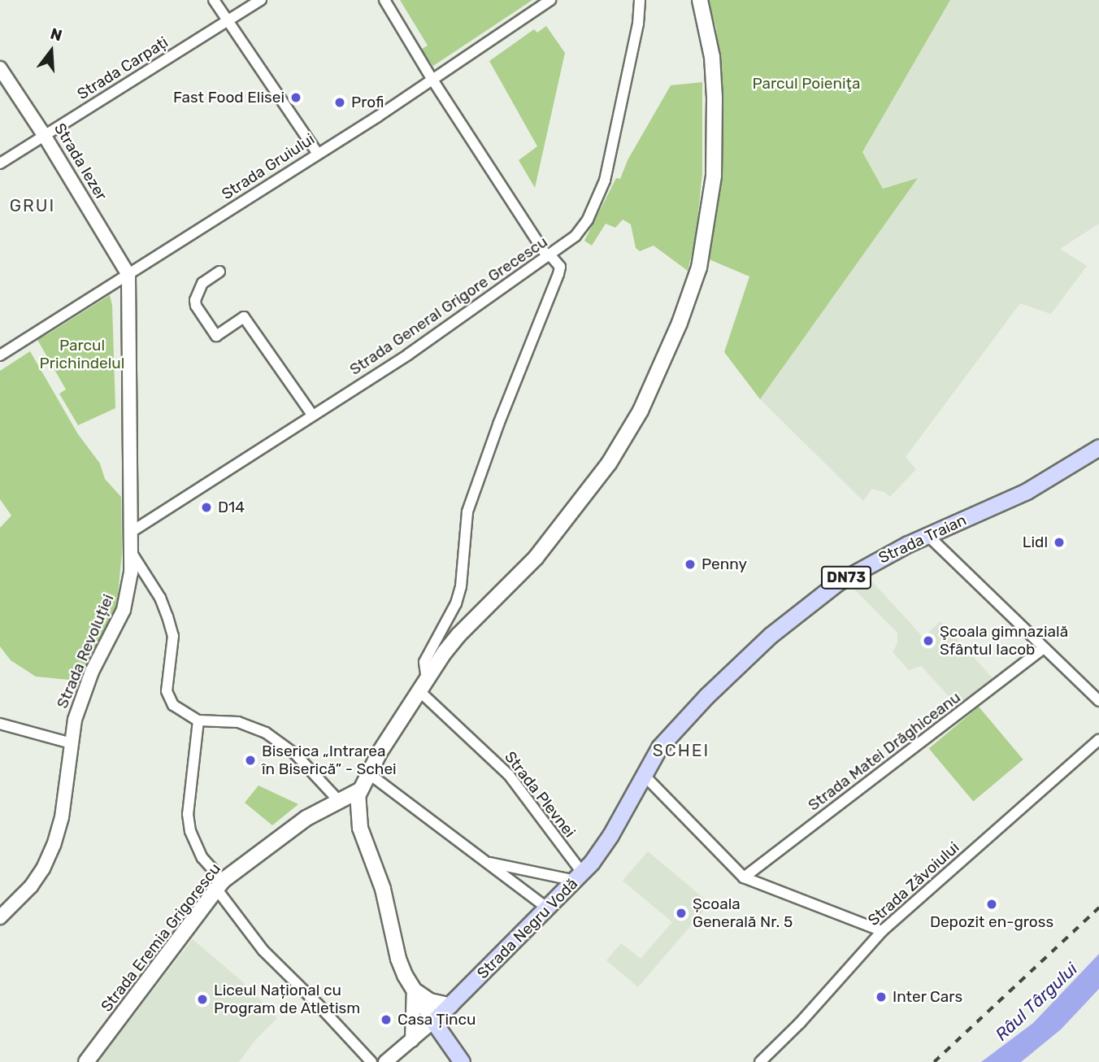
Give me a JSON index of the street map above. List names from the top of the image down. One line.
{"streets":{"main road":["Strada Traian","DN73","Strada Negru Vodă","Strada Eremia Grigorescu"],"street":["Strada Carpați","Strada Iezer","Strada Gruiului","Strada General Grigore Grecescu","Strada Revoluției","Strada Matei Drăghiceanu","Strada Plevnei","Strada Zăvoiului"]},"crossings":[["Strada Carpați","Strada Iezer"],["Strada Iezer","Strada Gruiului"],["Strada Iezer","Strada Revoluției"],["Strada Gruiului","Strada Revoluției"],["Strada General Grigore Grecescu","Strada Revoluției"],["Strada Traian","Strada Negru Vodă"],["Strada Plevnei","Strada Negru Vodă"]],"districts":["GRUI","SCHEI"],"water":["Râul Târgului"],"parks":["Parcul Poieniţa","Parcul Prichindelul"],"places":["Fast Food Elisei","Profi","D14","Lidl","Penny","Şcoala gimnazială Sfântul Iacob","Biserica „Intrarea în Biserică” - Schei","Depozit en-gross","Școala Generală Nr. 5","Inter Cars","Liceul Național cu Program de Atletism","Casa Țincu"],"north":"top"}
